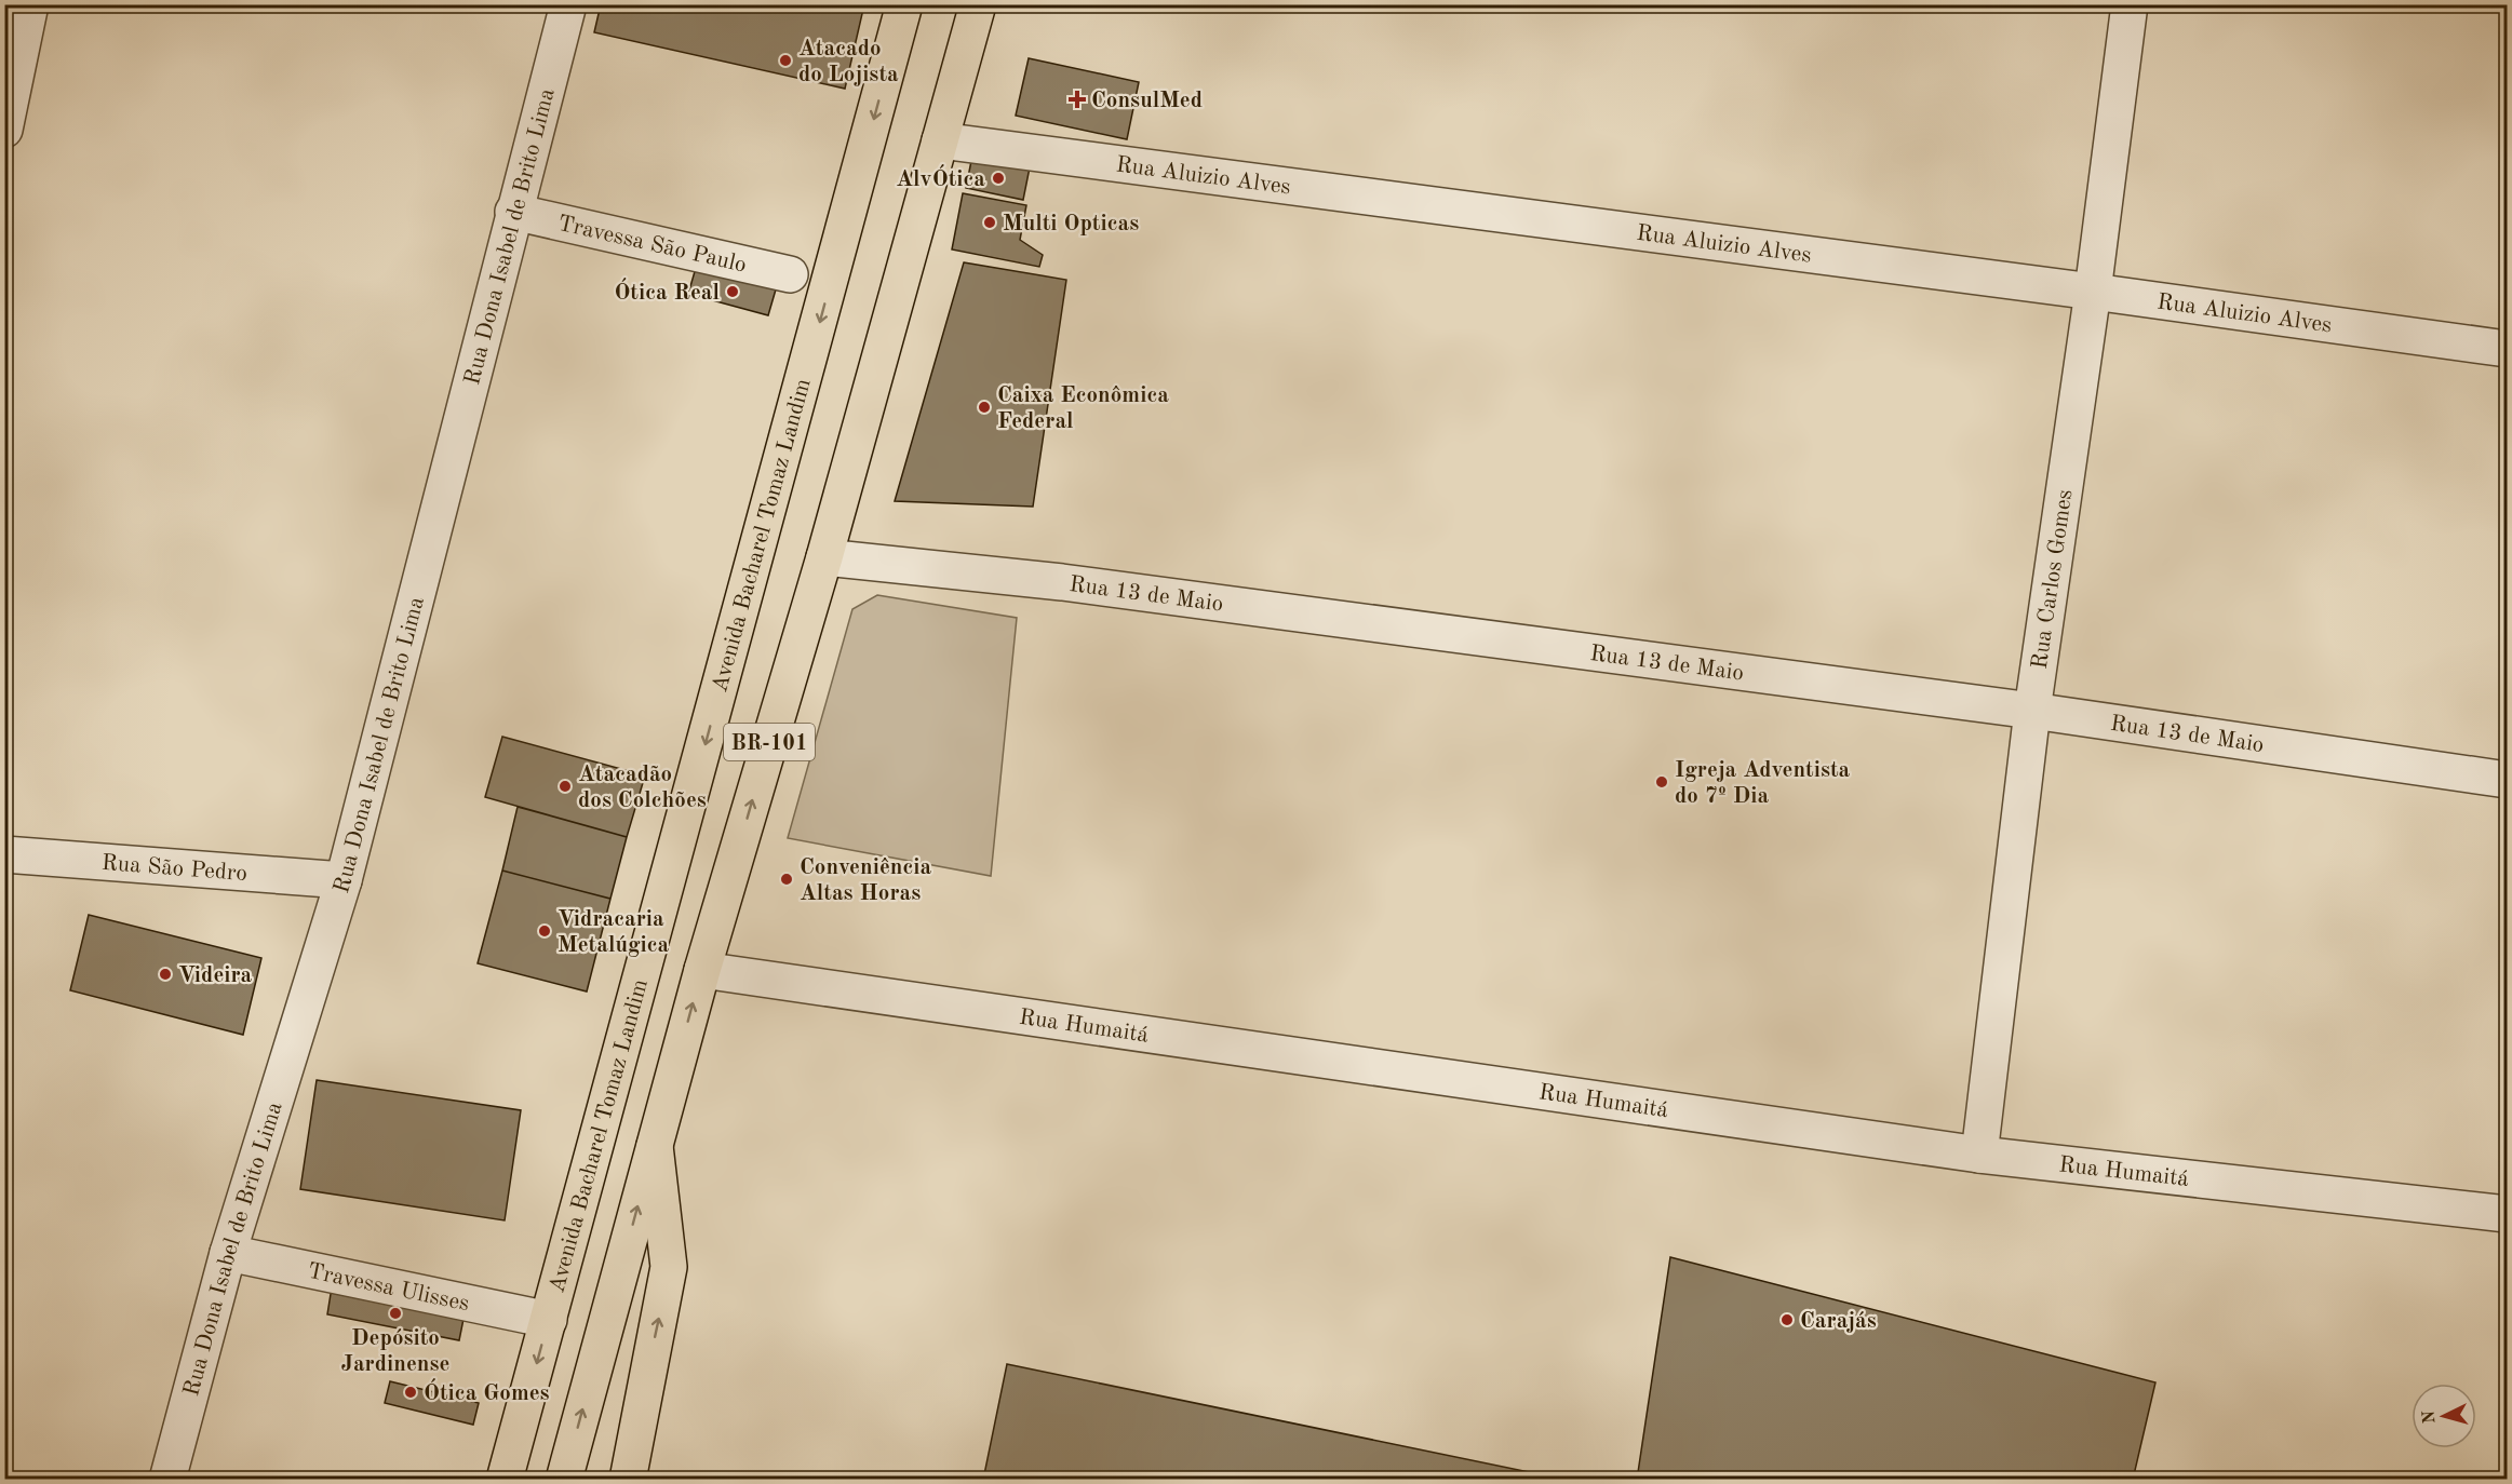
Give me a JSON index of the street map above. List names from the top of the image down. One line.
{"streets":{"main road":["Avenida Bacharel Tomaz Landim","BR-101"],"street":["Rua Aluizio Alves","Rua Dona Isabel de Brito Lima","Travessa São Paulo","Rua Carlos Gomes","Rua 13 de Maio","Rua São Pedro","Rua Humaitá","Travessa Ulisses"]},"crossings":[["Rua Aluizio Alves","Rua Carlos Gomes"],["Rua Aluizio Alves","BR-101"],["Rua Dona Isabel de Brito Lima","Travessa São Paulo"],["Rua Dona Isabel de Brito Lima","Rua São Pedro"],["Rua Dona Isabel de Brito Lima","Travessa Ulisses"],["Avenida Bacharel Tomaz Landim","Travessa Ulisses"],["Rua Carlos Gomes","Rua 13 de Maio"],["Rua Carlos Gomes","Rua Humaitá"],["Rua 13 de Maio","BR-101"],["BR-101","Rua Humaitá"]],"places":{"other":["Atacado do Lojista","AlvÓtica","Multi Opticas","Ótica Real","Caixa Econômica Federal","Igreja Adventista do 7º Dia","Atacadão dos Colchões","Conveniência Altas Horas","Vidracaria Metalúgica","Videira","Depósito Jardinense","Carajás","Ótica Gomes"],"health":["ConsulMed"]},"north":"left"}
